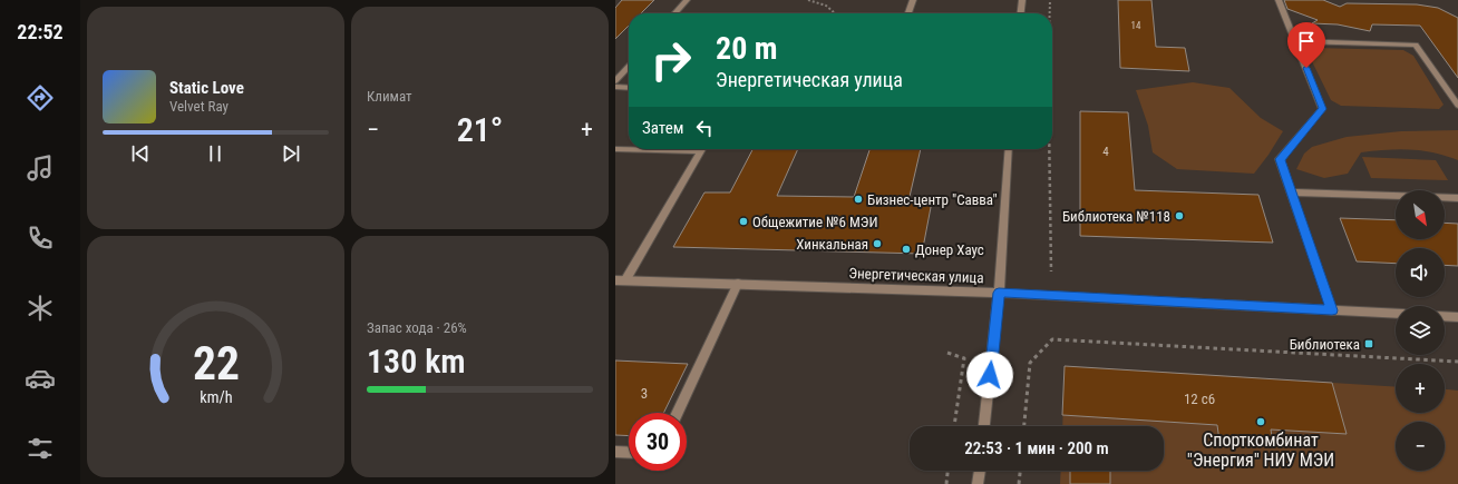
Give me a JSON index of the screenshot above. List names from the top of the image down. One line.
{"streets":{"street":["Энергетическая улица"]},"places":{"other":["Бизнес-центр \"Савва\"","Библиотека №118","Общежитие №6 МЭИ","Хинкальная","Донер Хаус","Спорткомбинат \"Энергия\" НИУ МЭИ"],"transit":["Библиотека"]},"house_numbers":["14","4","3","12 с6"],"north":"bottom right","page":{"tabs":"22:52","tile":["Климат",["Запас хода · 26%","130 km"]],"turn":["20 m","Энергетическая улица"],"song":["Static Love","Velvet Ray"],"then":"Затем","heat":["−","21°","+"],"map_buttons":["+","−"],"limit":"30","trip":"22:53 · 1 мин · 200 m","gauge":["22","km/h"]}}
